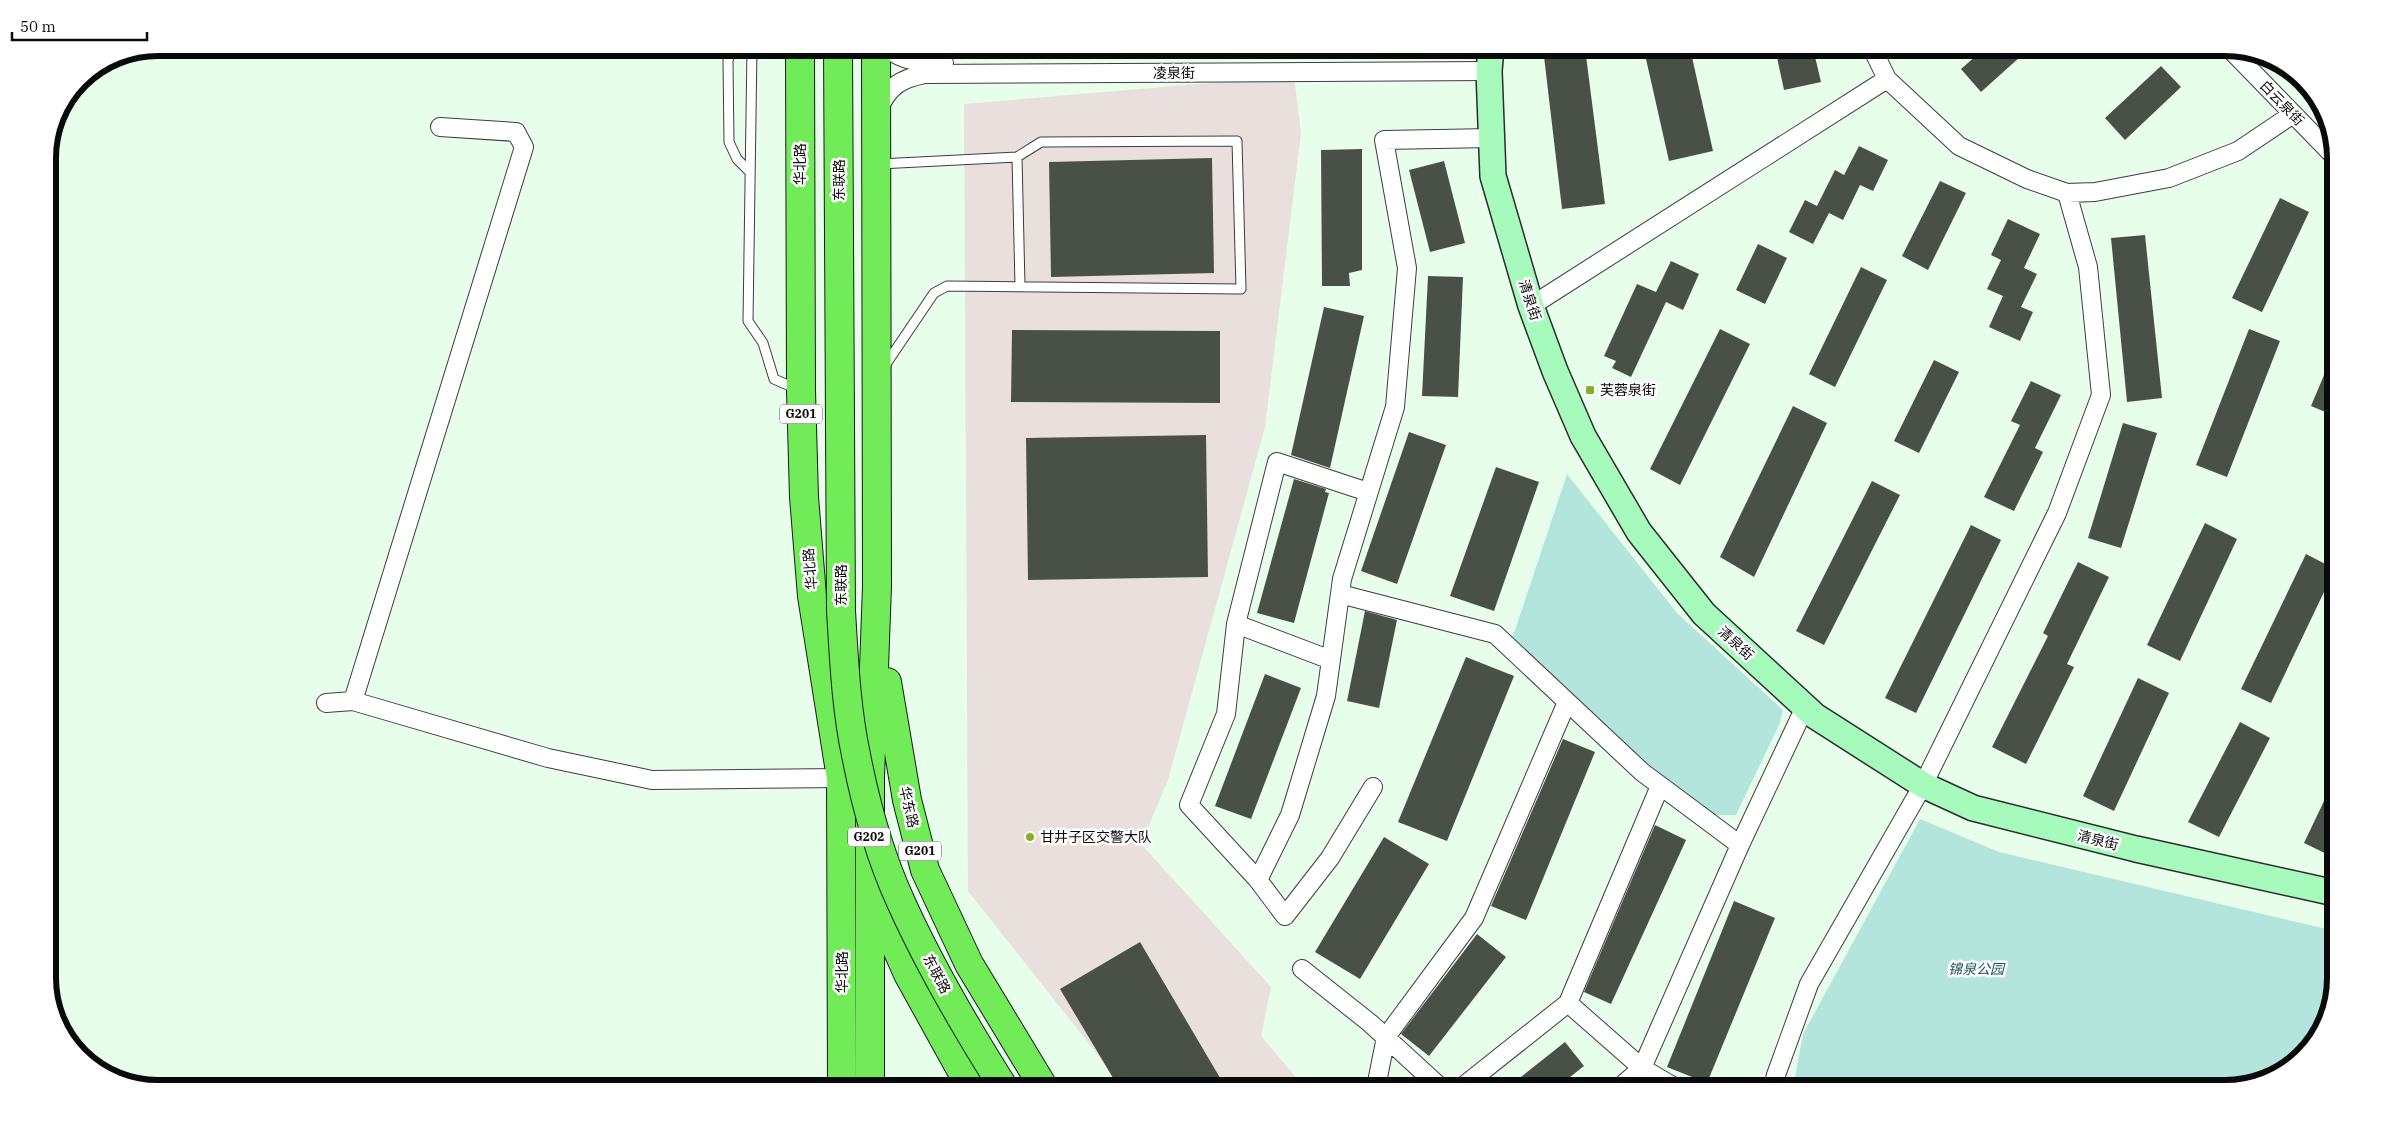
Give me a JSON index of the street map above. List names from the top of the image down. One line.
{"streets":{"highway":["华北路","东联路","G201","华东路","G202"],"street":["凌泉街","白云泉街","清泉街"]},"crossings":[["凌泉街","华北路"],["凌泉街","清泉街"],["华北路","华东路"]],"parks":["锦泉公园"],"places":{"transit":["芙蓉泉街"],"other":["甘井子区交警大队"]},"scale_bar":"50 m"}
